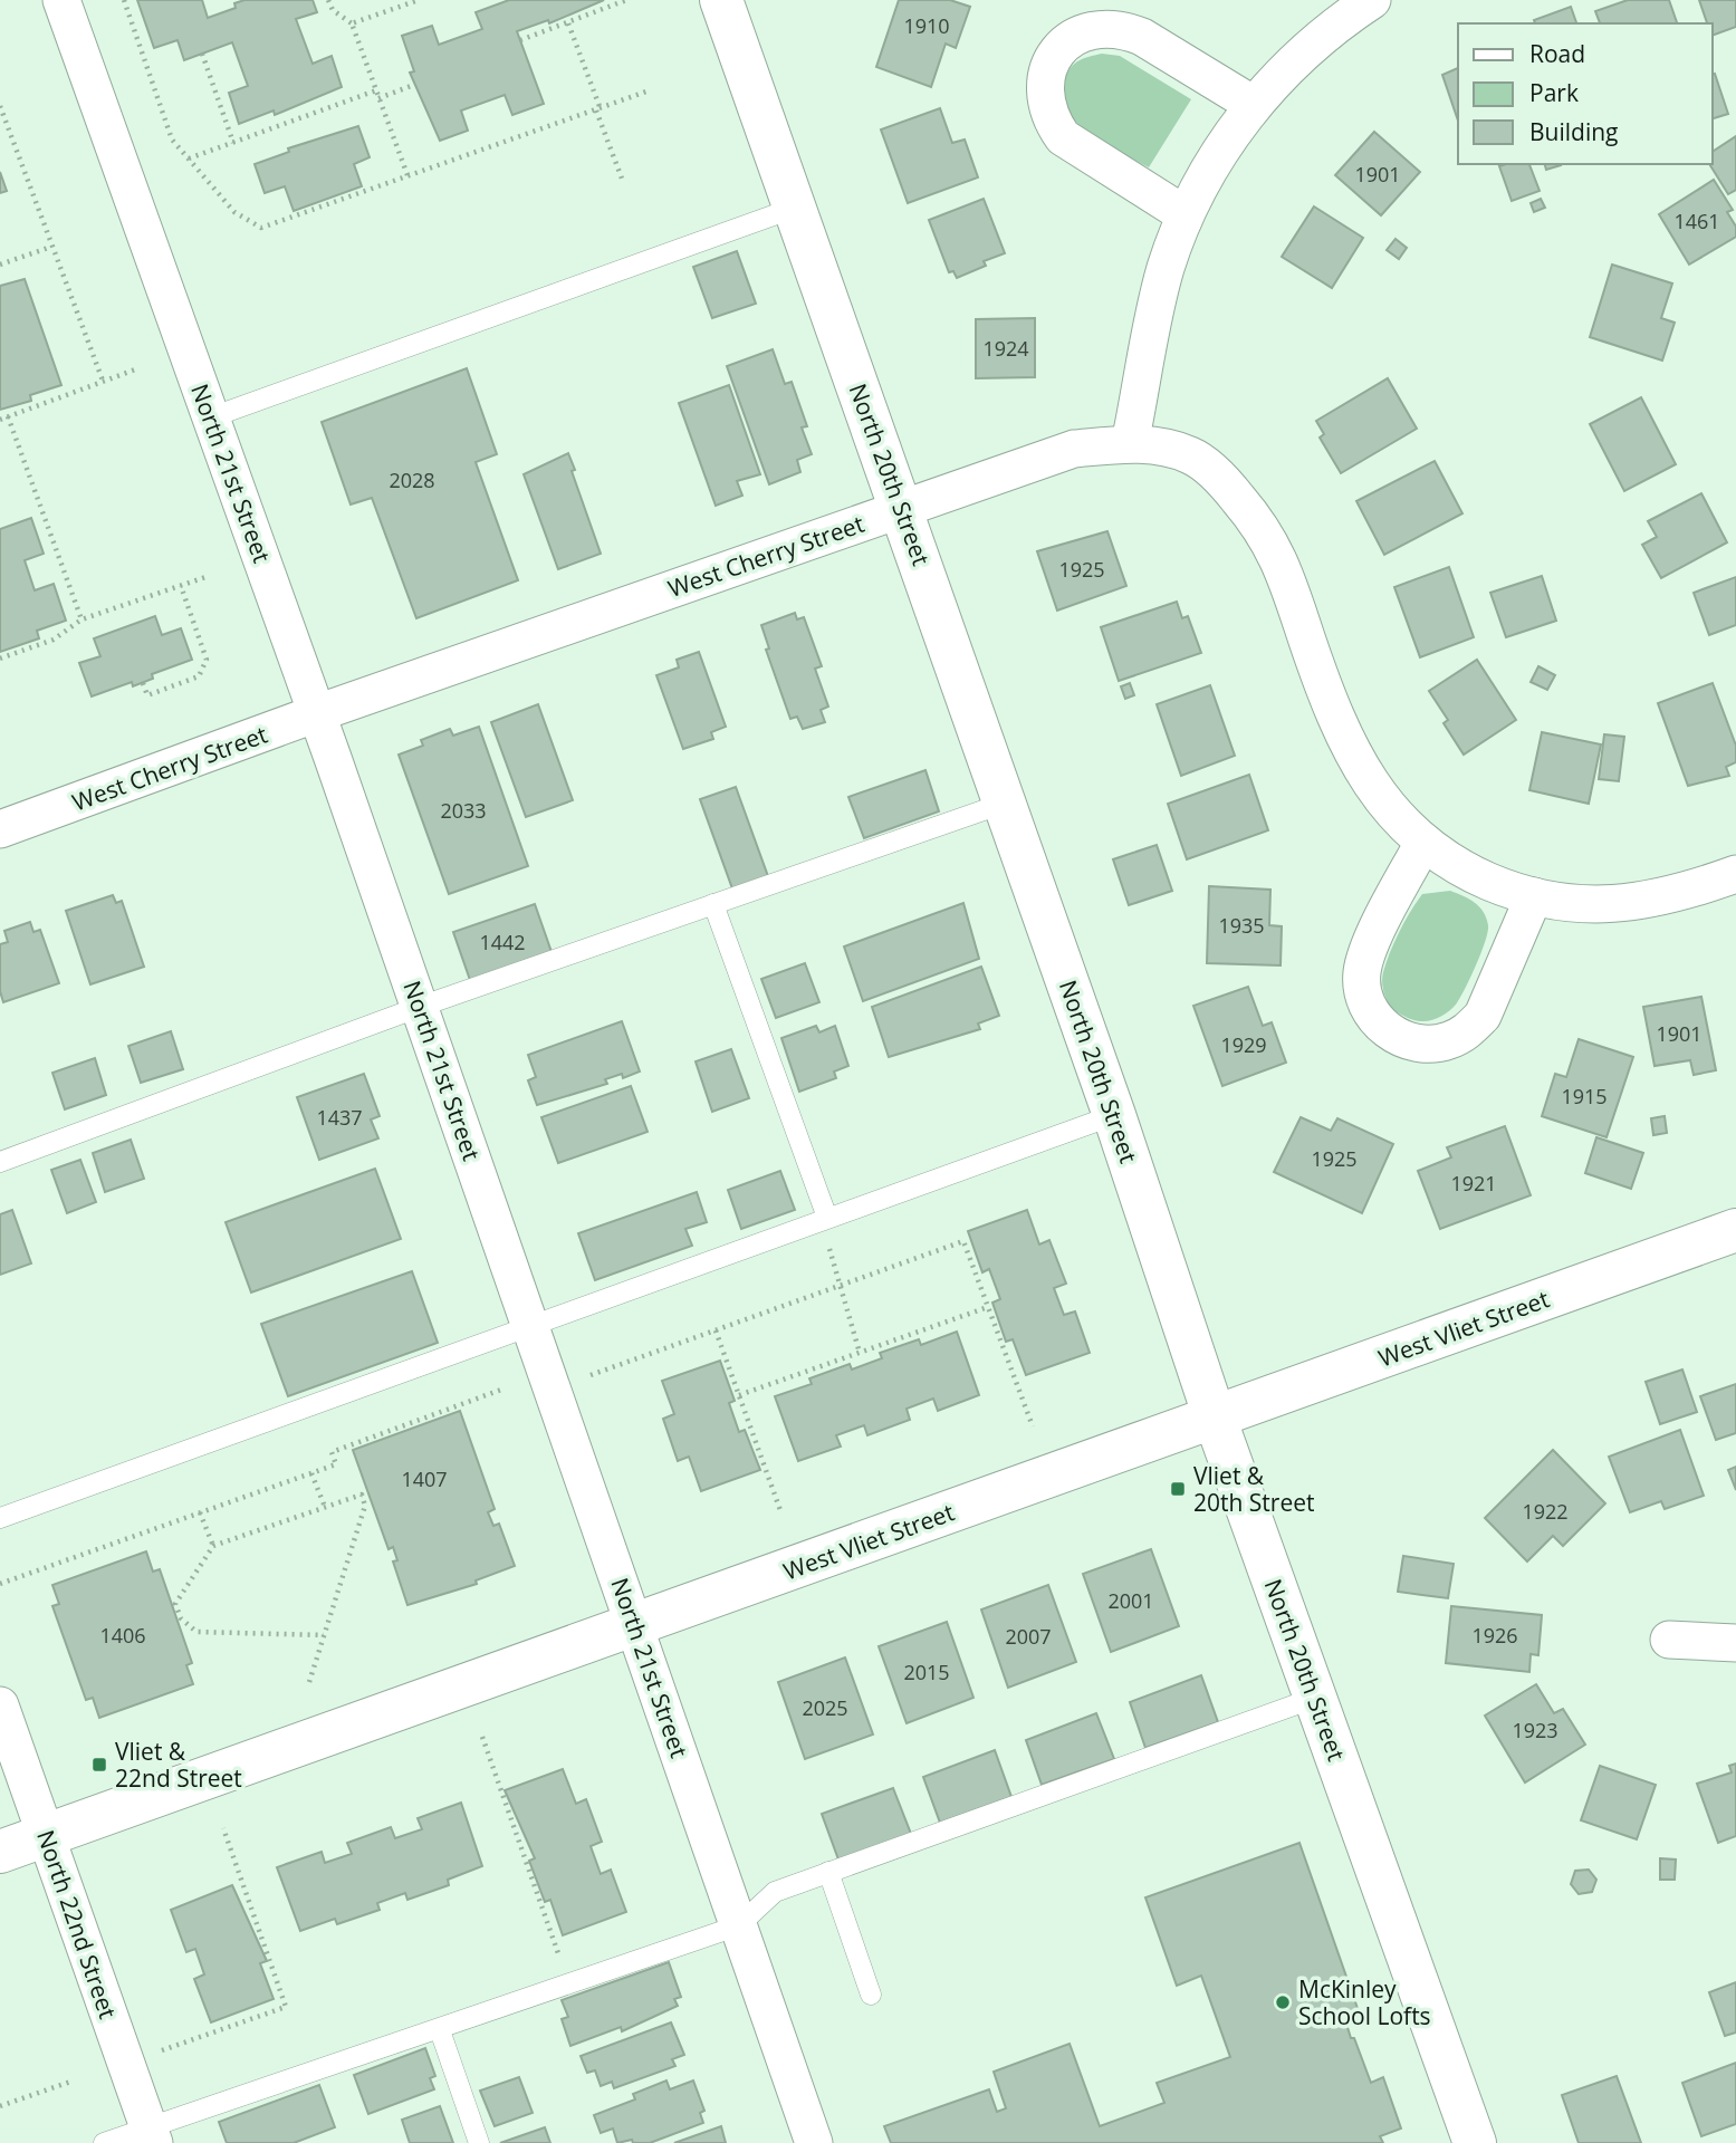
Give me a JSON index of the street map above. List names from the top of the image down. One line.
{"streets":{"main road":["North 20th Street","West Vliet Street"],"street":["North 21st Street","West Cherry Street","North 22nd Street"]},"crossings":[["North 21st Street","West Cherry Street"],["North 21st Street","West Vliet Street"],["North 20th Street","West Cherry Street"],["North 20th Street","West Vliet Street"],["West Vliet Street","North 22nd Street"]],"places":{"transit":["Vliet & 20th Street","Vliet & 22nd Street"],"other":["McKinley School Lofts"]},"house_numbers":["1910","1901","1461","1924","2028","1925","2033","1935","1442","1901","1929","1915","1437","1925","1921","1407","1922","2001","1406","1926","2007","2015","2025","1923"],"legend":["Road","Park","Building"]}
